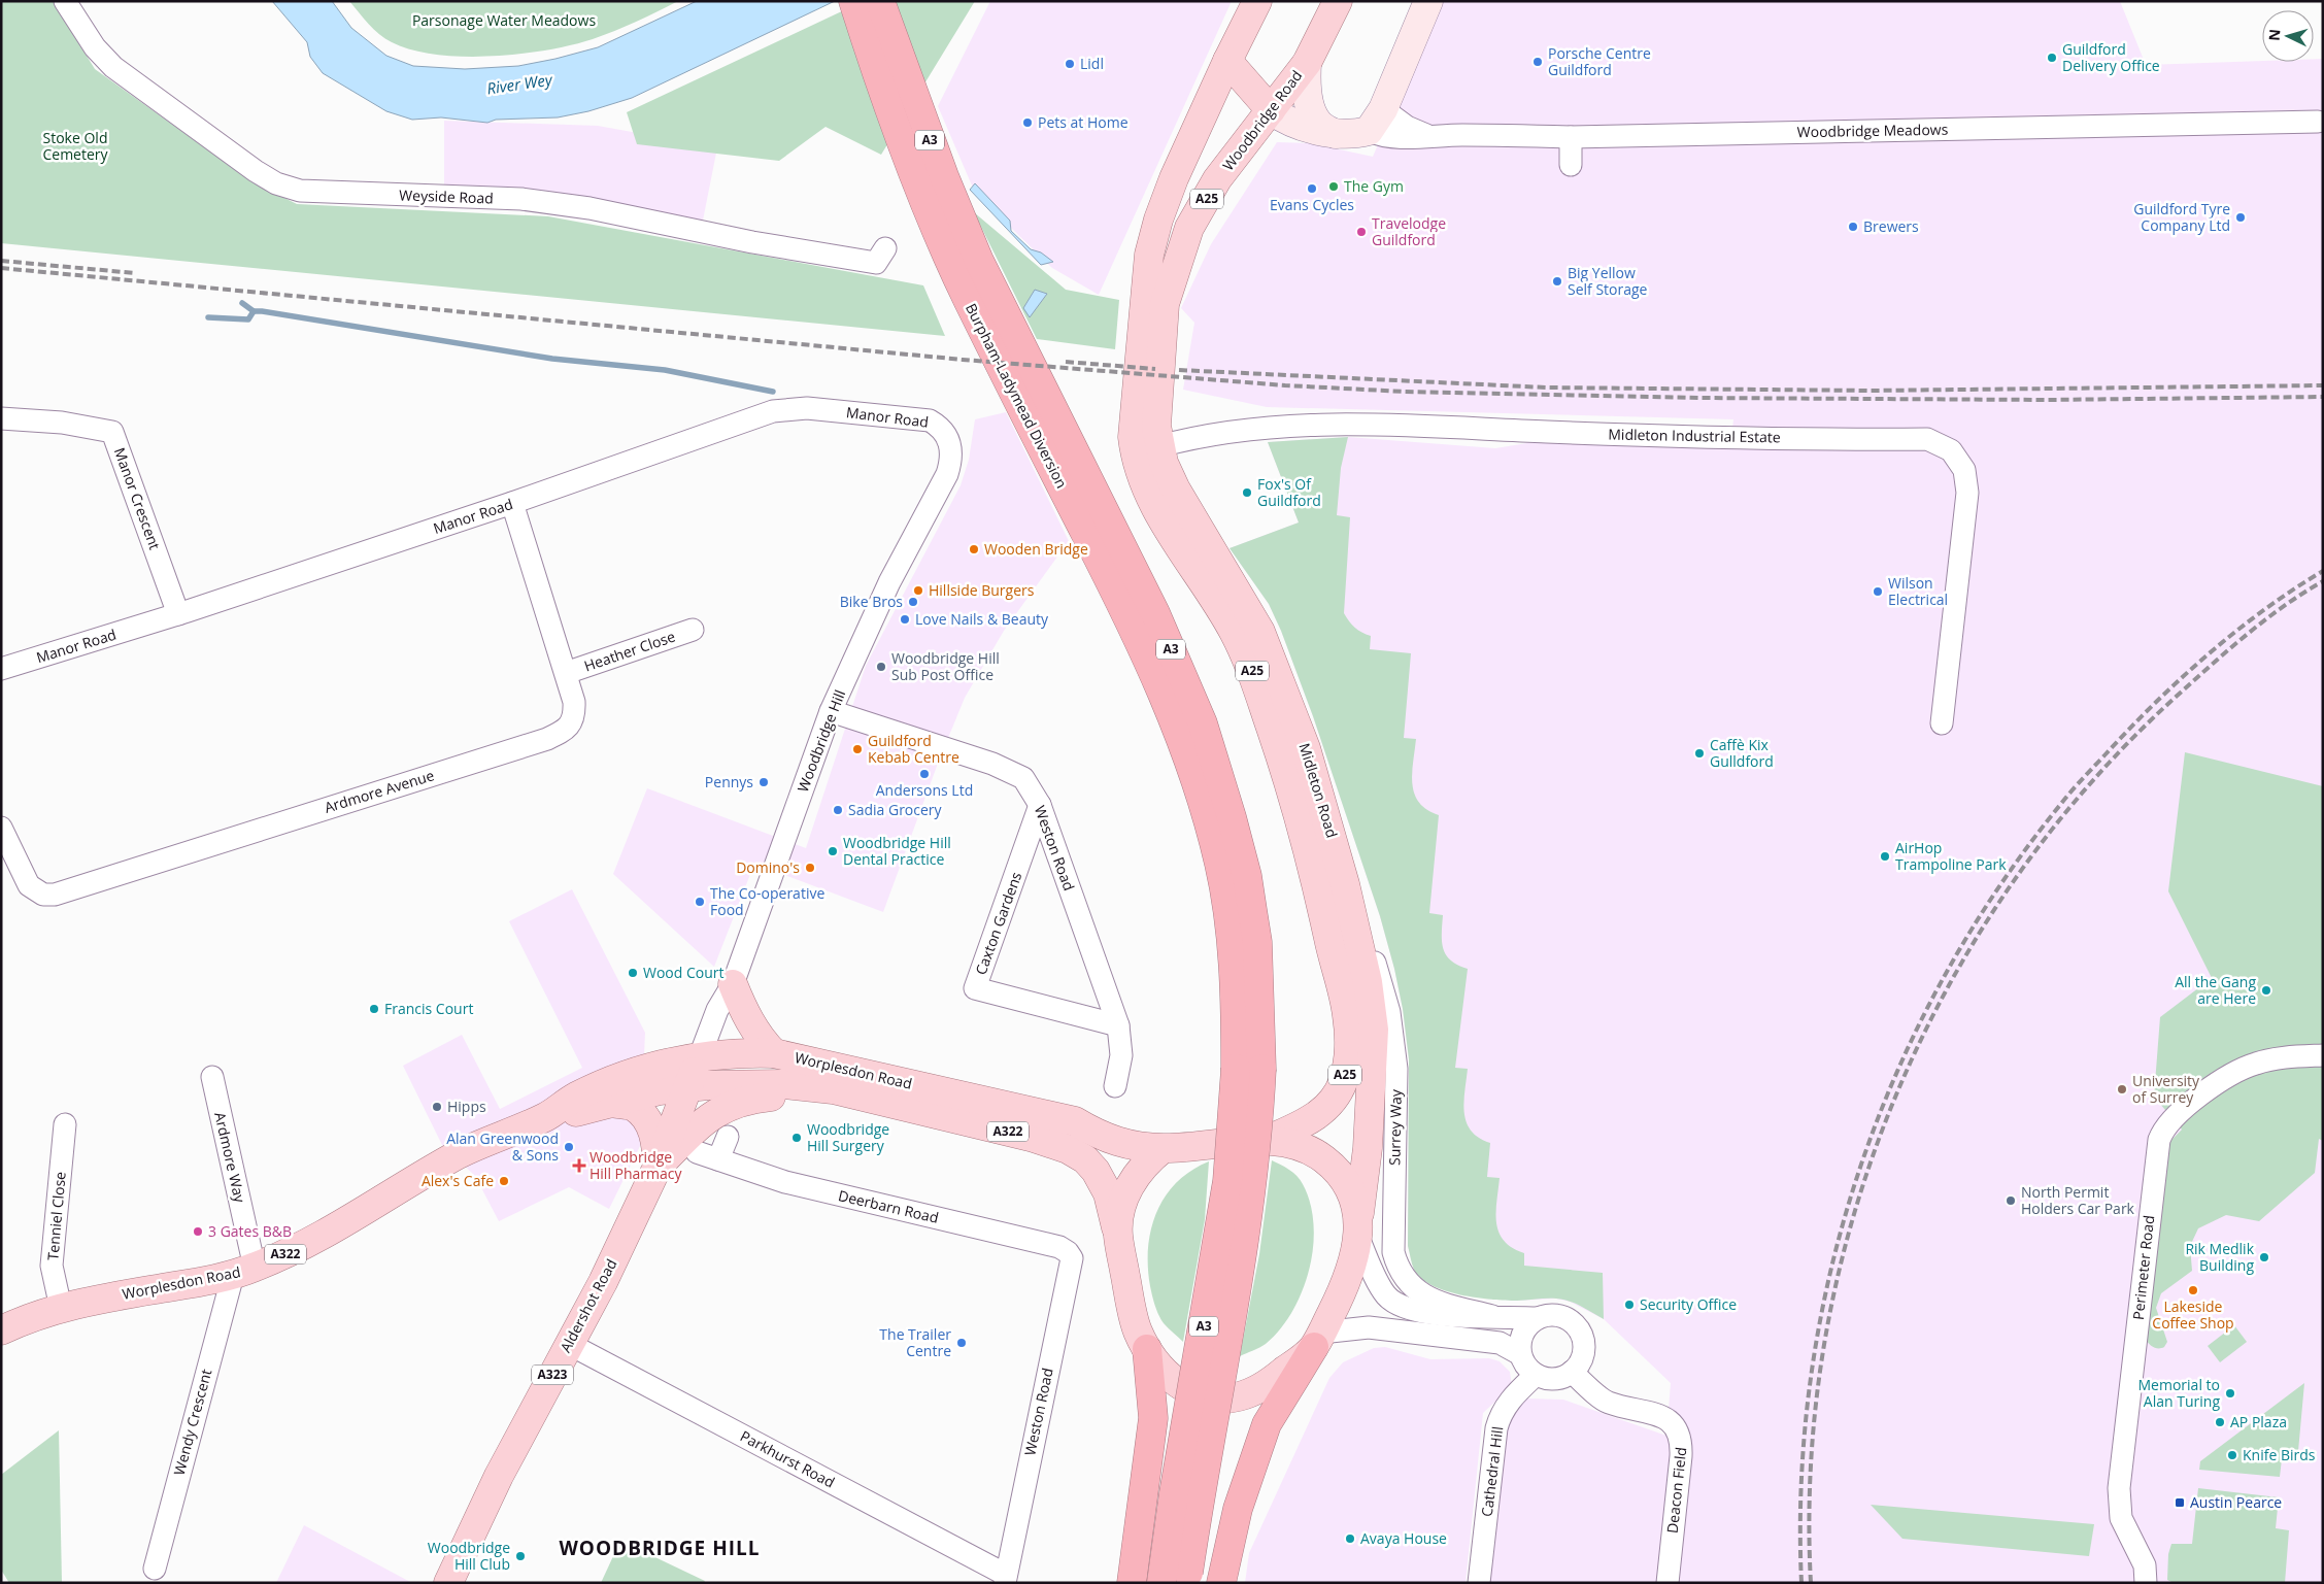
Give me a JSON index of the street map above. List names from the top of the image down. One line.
{"streets":{"highway":["A3","Burpham-Ladymead Diversion"],"main road":["Woodbridge Road","A25","Midleton Road","Worplesdon Road","A322","Aldershot Road","A323"],"street":["Woodbridge Meadows","Weyside Road","Manor Road","Midleton Industrial Estate","Manor Crescent","Heather Close","Woodbridge Hill","Ardmore Avenue","Weston Road","Caxton Gardens","Surrey Way","Ardmore Way","Deerbarn Road","Tenniel Close","Perimeter Road","Wendy Crescent","Parkhurst Road","Cathedral Hill","Deacon Field"]},"crossings":[["Woodbridge Road","Woodbridge Meadows"],["Woodbridge Road","A25"],["A3","Burpham-Ladymead Diversion"],["A25","Midleton Road"],["Manor Road","Manor Crescent"],["Manor Road","Woodbridge Hill"],["Manor Road","Ardmore Avenue"],["Midleton Industrial Estate","Midleton Road"],["Heather Close","Ardmore Avenue"],["Woodbridge Hill","Weston Road"],["Woodbridge Hill","Worplesdon Road"],["Midleton Road","Worplesdon Road"],["Midleton Road","Surrey Way"],["Weston Road","Caxton Gardens"],["Weston Road","Deerbarn Road"],["Weston Road","Parkhurst Road"],["Worplesdon Road","Ardmore Way"],["Worplesdon Road","Tenniel Close"],["Worplesdon Road","Wendy Crescent"],["Surrey Way","Cathedral Hill"],["Surrey Way","Deacon Field"],["Ardmore Way","Wendy Crescent"],["Aldershot Road","Parkhurst Road"],["Cathedral Hill","Deacon Field"]],"districts":["WOODBRIDGE HILL"],"water":["River Wey"],"parks":["Parsonage Water Meadows","Stoke Old Cemetery"],"places":{"other":["Guildford Delivery Office","Porsche Centre Guildford","Lidl","Pets at Home","The Gym","Evans Cycles","Guildford Tyre Company Ltd","Brewers","Travelodge Guildford","Big Yellow Self Storage","Fox's Of Guildford","Wooden Bridge","Hillside Burgers","Wilson Electrical","Bike Bros","Love Nails & Beauty","Woodbridge Hill Sub Post Office","Guildford Kebab Centre","Caffè Kix Gulldford","Andersons Ltd","Pennys","Sadia Grocery","Woodbridge Hill Dental Practice","AirHop Trampoline Park","Domino's","The Co-operative Food","Wood Court","All the Gang are Here","Francis Court","University of Surrey","Hipps","Woodbridge Hill Surgery","Alan Greenwood & Sons","Alex's Cafe","North Permit Holders Car Park","3 Gates B&B","Rik Medlik Building","Lakeside Coffee Shop","Security Office","The Trailer Centre","Memorial to Alan Turing","AP Plaza","Knife Birds","Avaya House","Woodbridge Hill Club"],"health":["Woodbridge Hill Pharmacy"],"transit":["Austin Pearce"]},"north":"left"}
